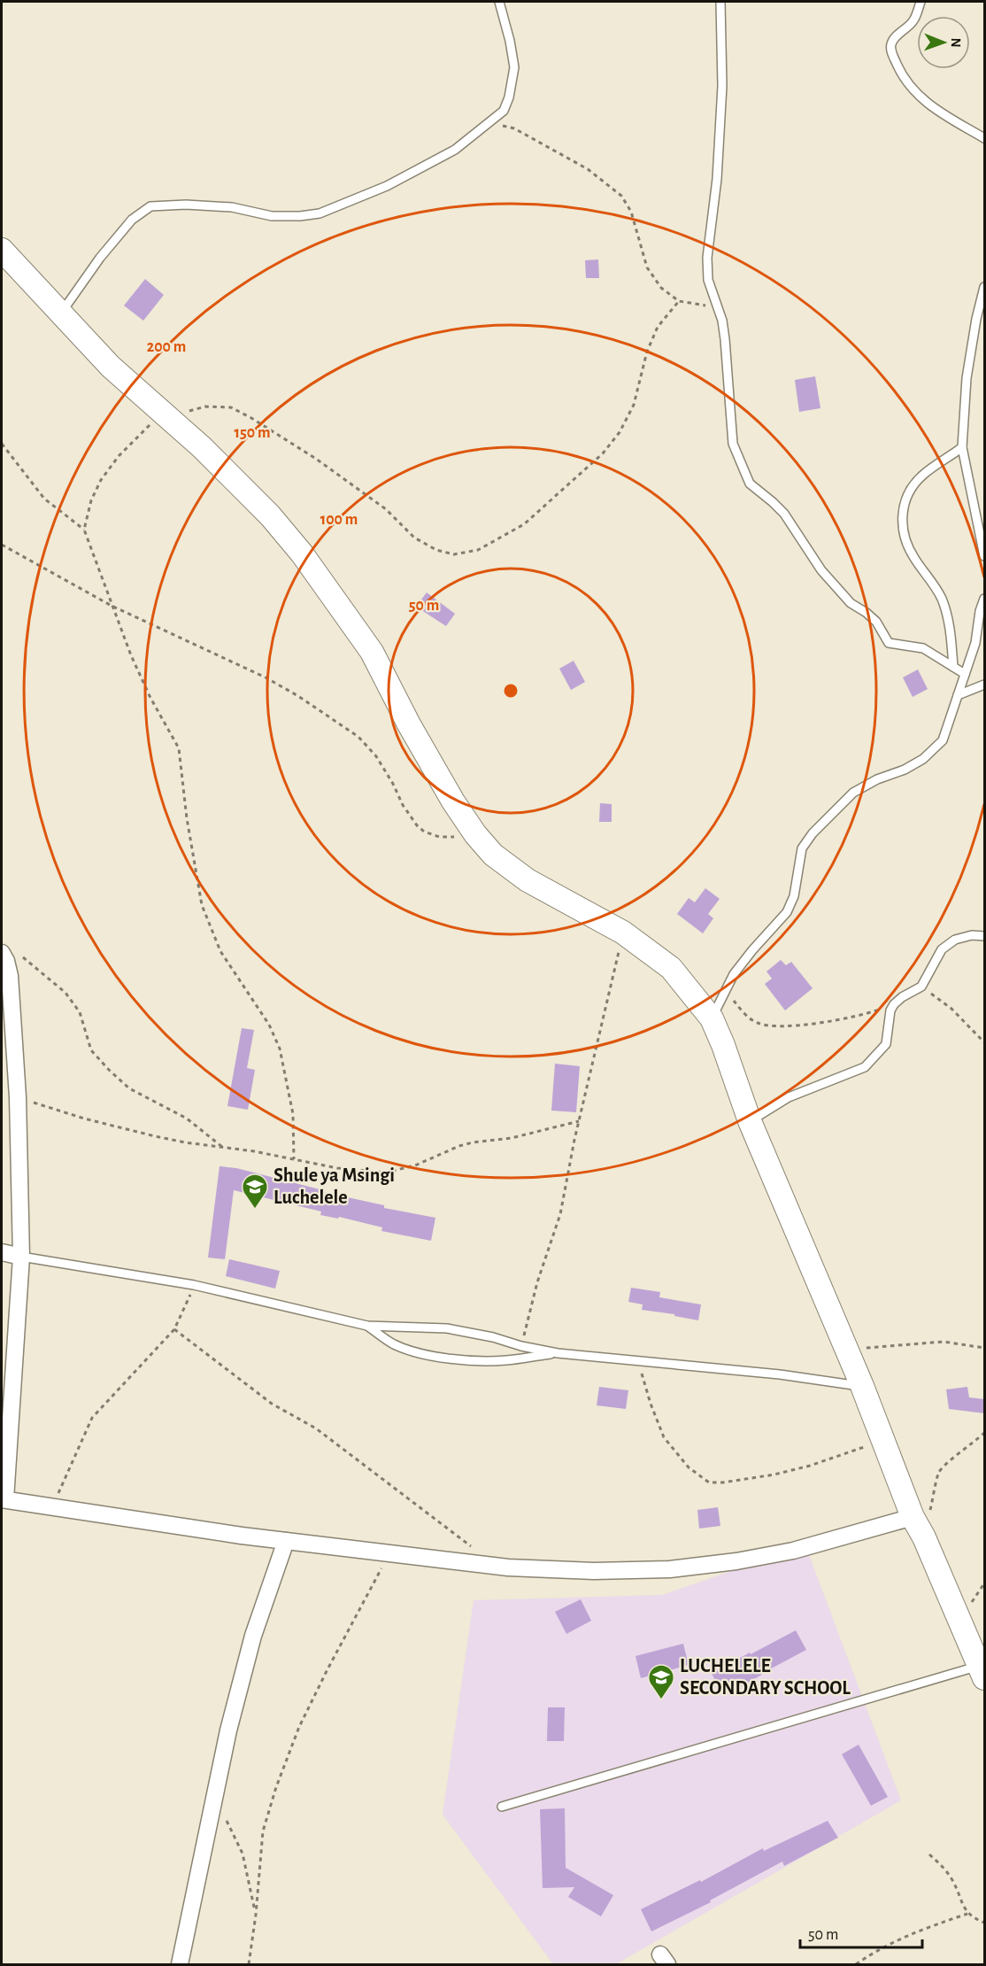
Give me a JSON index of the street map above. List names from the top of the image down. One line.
{"places":{"school or university":["Shule ya Msingi Luchelele","LUCHELELE SECONDARY SCHOOL"]},"scale_bar":"50 m","north":"right","rings":["200 m","150 m","100 m","50 m"]}
